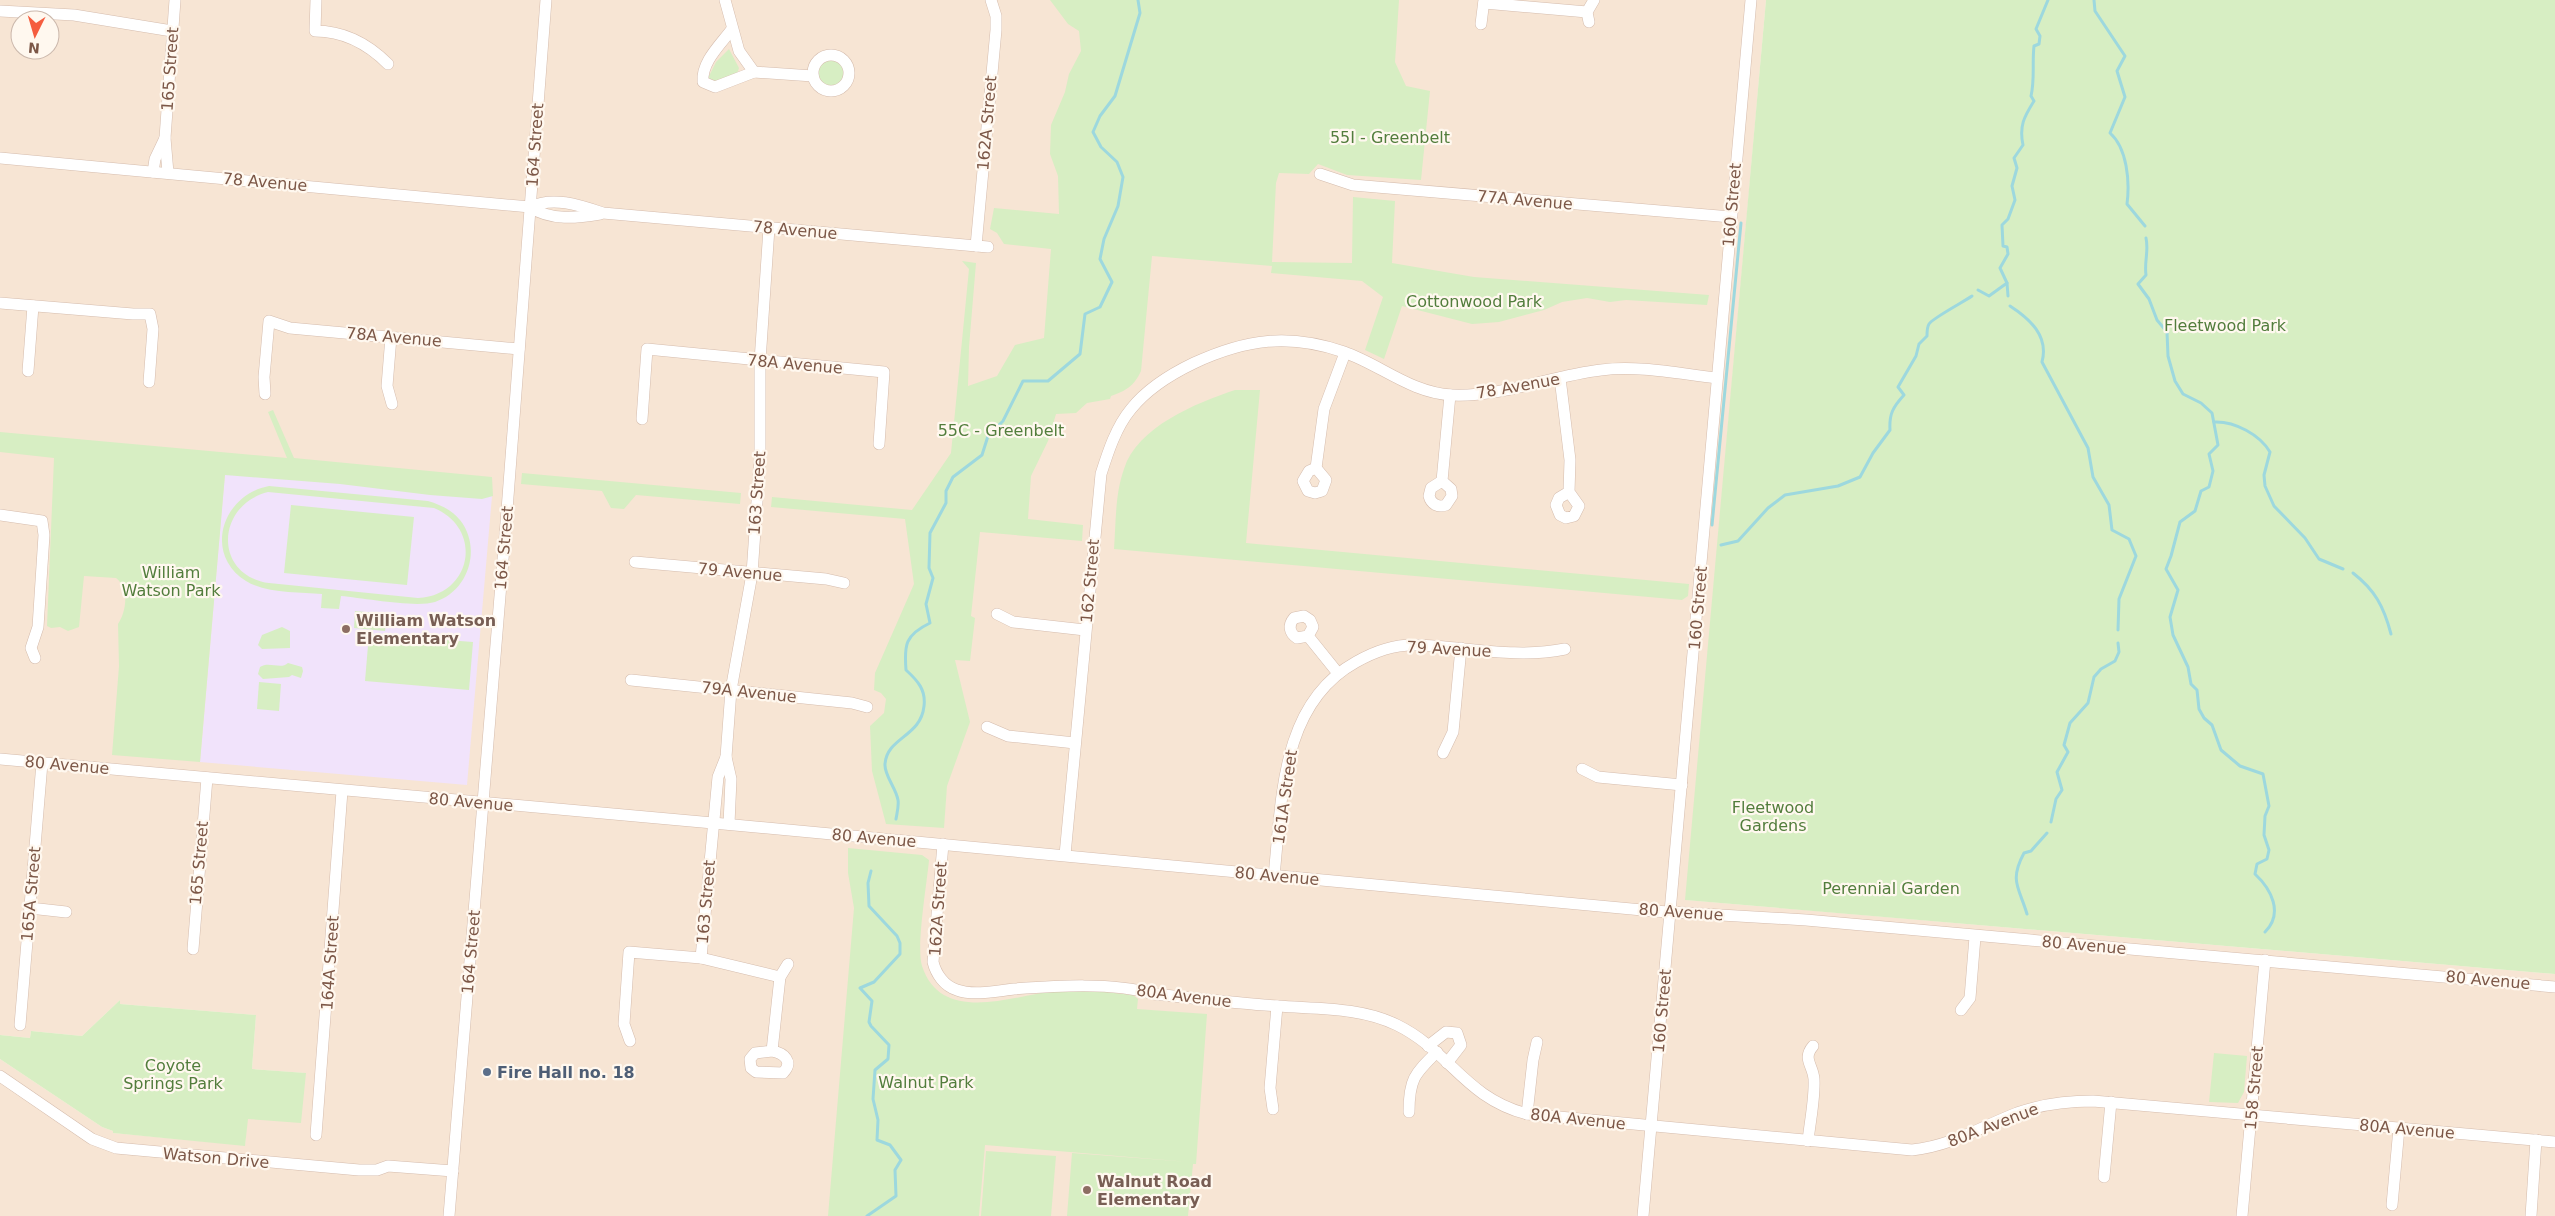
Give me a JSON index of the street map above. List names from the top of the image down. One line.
{"streets":{"street":["165 Street","162A Street","164 Street","78 Avenue","77A Avenue","160 Street","78A Avenue","163 Street","79 Avenue","162 Street","79A Avenue","80 Avenue","161A Street","165A Street","164A Street","80A Avenue","158 Street","Watson Drive"]},"crossings":[["165 Street","78 Avenue"],["165 Street","80 Avenue"],["162A Street","78 Avenue"],["162A Street","80 Avenue"],["162A Street","80A Avenue"],["164 Street","78 Avenue"],["164 Street","78A Avenue"],["164 Street","80 Avenue"],["164 Street","Watson Drive"],["78 Avenue","160 Street"],["78 Avenue","163 Street"],["78 Avenue","162 Street"],["77A Avenue","160 Street"],["160 Street","80 Avenue"],["160 Street","80A Avenue"],["78A Avenue","163 Street"],["163 Street","79 Avenue"],["163 Street","79A Avenue"],["163 Street","80 Avenue"],["79 Avenue","161A Street"],["162 Street","80 Avenue"],["80 Avenue","161A Street"],["80 Avenue","165A Street"],["80 Avenue","164A Street"],["80 Avenue","158 Street"],["80A Avenue","158 Street"]],"parks":["55I - Greenbelt","Cottonwood Park","Fleetwood Park","55C - Greenbelt","William Watson Park","Fleetwood Gardens","Perennial Garden","Coyote Springs Park","Walnut Park"],"places":["William Watson Elementary","Fire Hall no. 18","Walnut Road Elementary"],"north":"bottom"}
